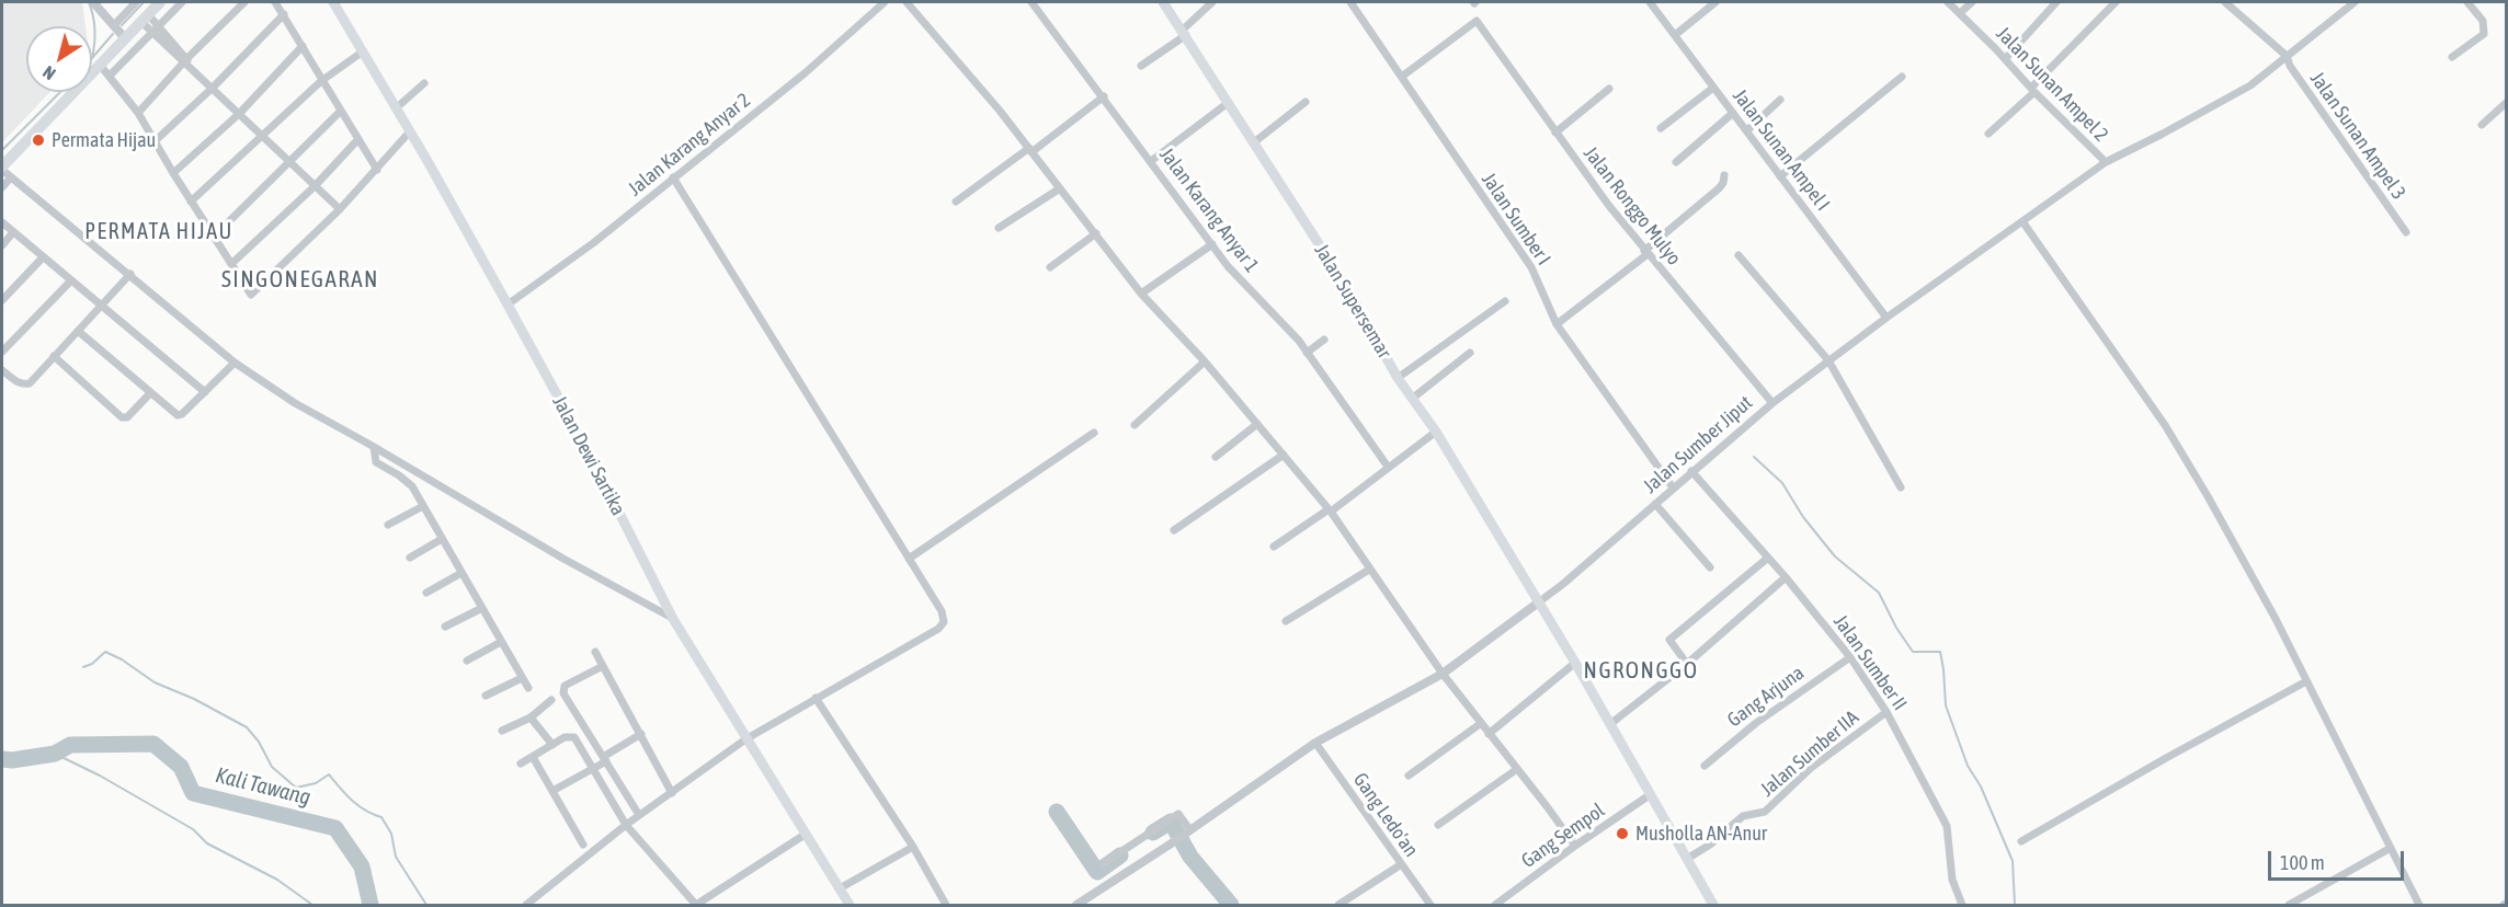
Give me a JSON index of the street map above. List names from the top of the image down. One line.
{"streets":{"main road":["Jalan Supersemar","Jalan Dewi Sartika"],"street":["Jalan Sunan Ampel 2","Jalan Sunan Ampel 3","Jalan Karang Anyar 2","Jalan Sunan Ampel I","Jalan Ronggo Mulyo","Jalan Karang Anyar 1","Jalan Sumber I","Jalan Sumber Jiput","Jalan Sumber II","Gang Arjuna","Jalan Sumber IIA","Gang Ledo'an","Gang Sempol"]},"crossings":[["Jalan Sunan Ampel 2","Jalan Sumber Jiput"],["Jalan Sunan Ampel 3","Jalan Sumber Jiput"],["Jalan Karang Anyar 2","Jalan Dewi Sartika"],["Jalan Sunan Ampel I","Jalan Sumber Jiput"],["Jalan Ronggo Mulyo","Jalan Sumber I"],["Jalan Ronggo Mulyo","Jalan Sumber Jiput"],["Jalan Sumber I","Jalan Sumber Jiput"],["Jalan Supersemar","Jalan Sumber Jiput"],["Jalan Supersemar","Jalan Sumber IIA"],["Jalan Supersemar","Gang Sempol"],["Jalan Sumber Jiput","Jalan Sumber II"],["Jalan Sumber II","Gang Arjuna"],["Jalan Sumber II","Jalan Sumber IIA"]],"districts":["PERMATA HIJAU","SINGONEGARAN","NGRONGGO"],"water":["Kali Tawang"],"places":["Permata Hijau","Musholla AN-Anur"],"scale_bar":"100 m","north":"bottom left"}
